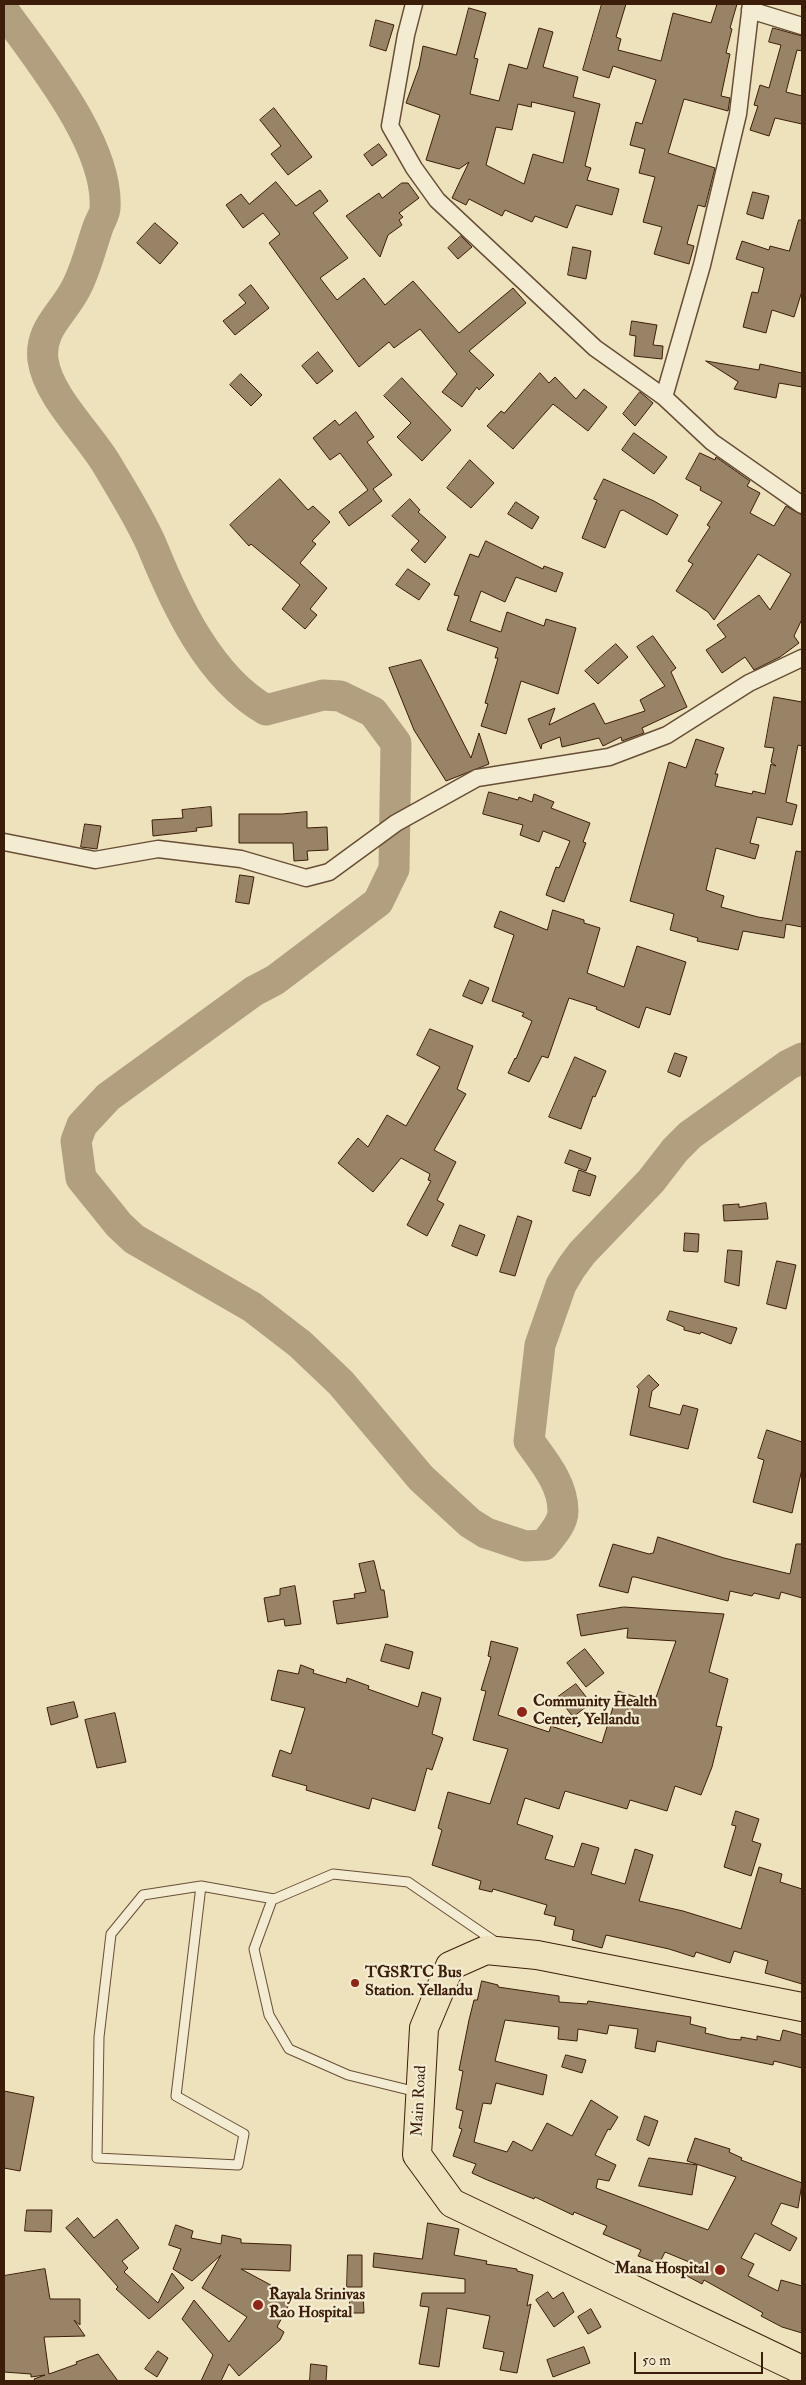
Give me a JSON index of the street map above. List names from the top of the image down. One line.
{"streets":{"highway":["Main Road"]},"places":["Community Health Center, Yellandu","TGSRTC Bus Station. Yellandu","Mana Hospital","Rayala Srinivas Rao Hospital"],"scale_bar":"50 m"}
